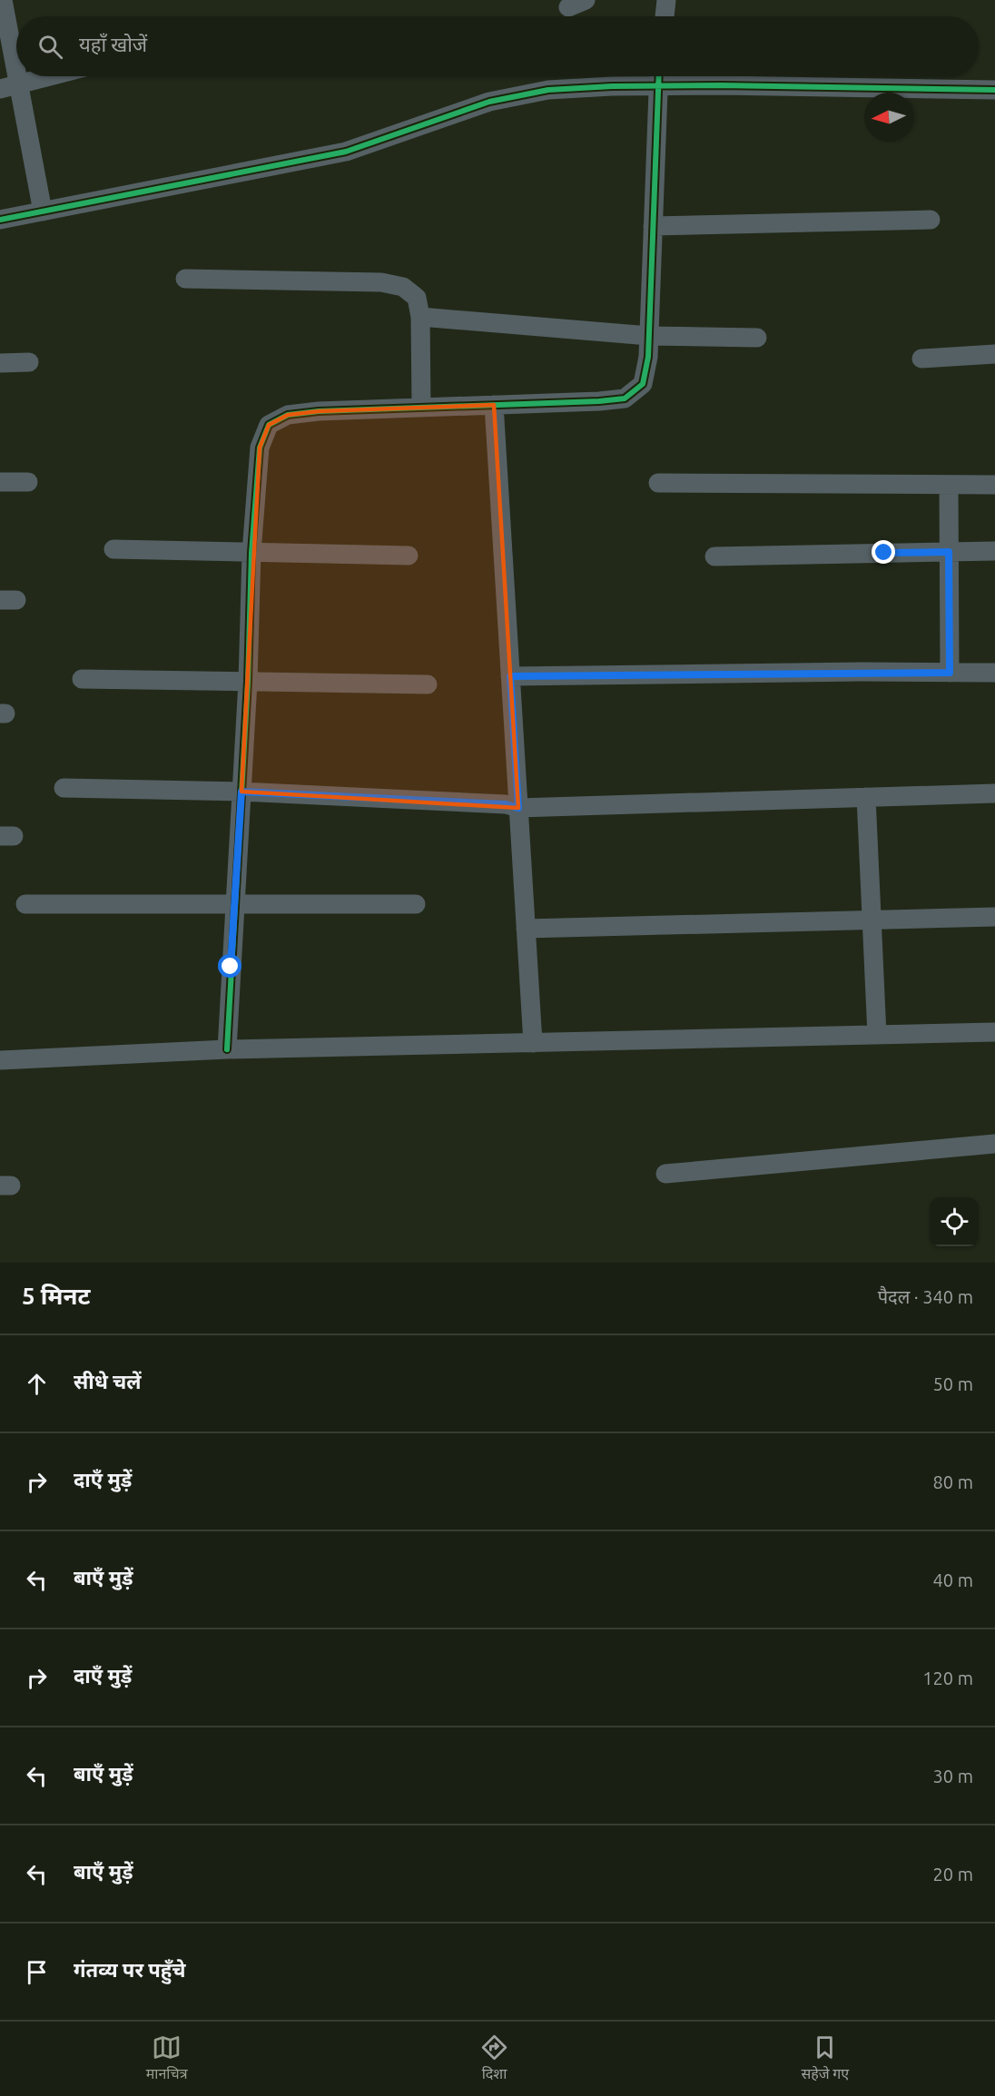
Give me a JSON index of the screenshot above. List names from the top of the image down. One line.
{"north":"left","page":{"search":"यहाँ खोजें","heading":["5 मिनट","पैदल · 340 m"],"list":[["सीधे चलें","50 m"],["दाएँ मुड़ें","80 m"],["बाएँ मुड़ें","40 m"],["दाएँ मुड़ें","120 m"],["बाएँ मुड़ें","30 m"],["बाएँ मुड़ें","20 m"],"गंतव्य पर पहुँचे"],"nav":["मानचित्र","दिशा","सहेजे गए"]}}
